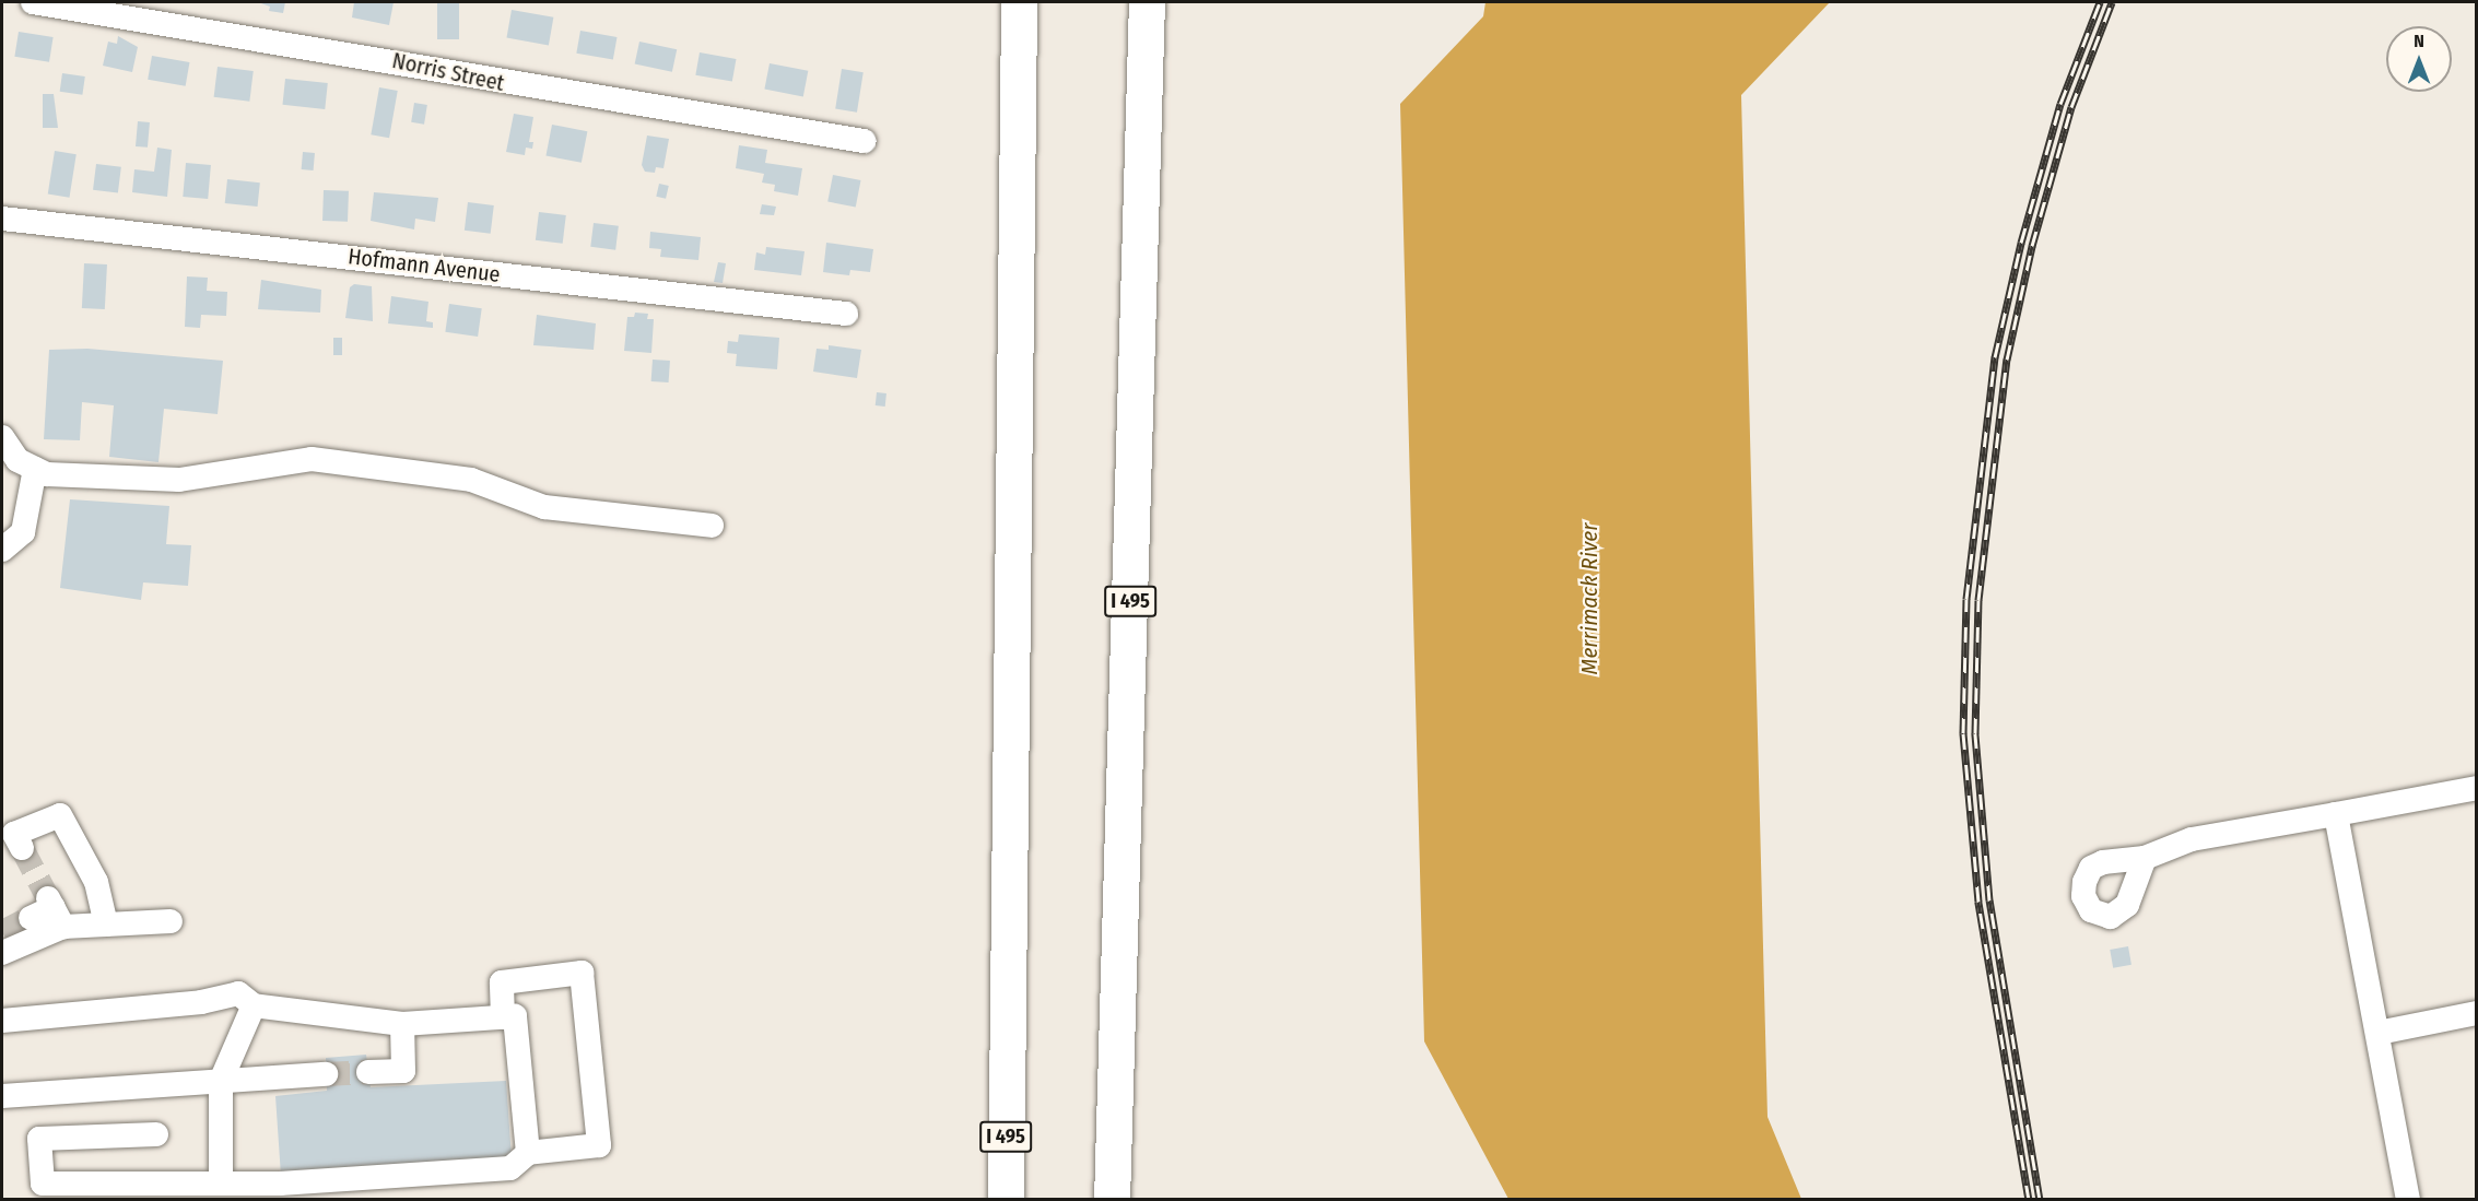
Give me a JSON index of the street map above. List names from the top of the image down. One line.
{"streets":{"highway":["I 495"],"street":["Norris Street","Hofmann Avenue"]},"water":["Merrimack River"],"north":"top"}
